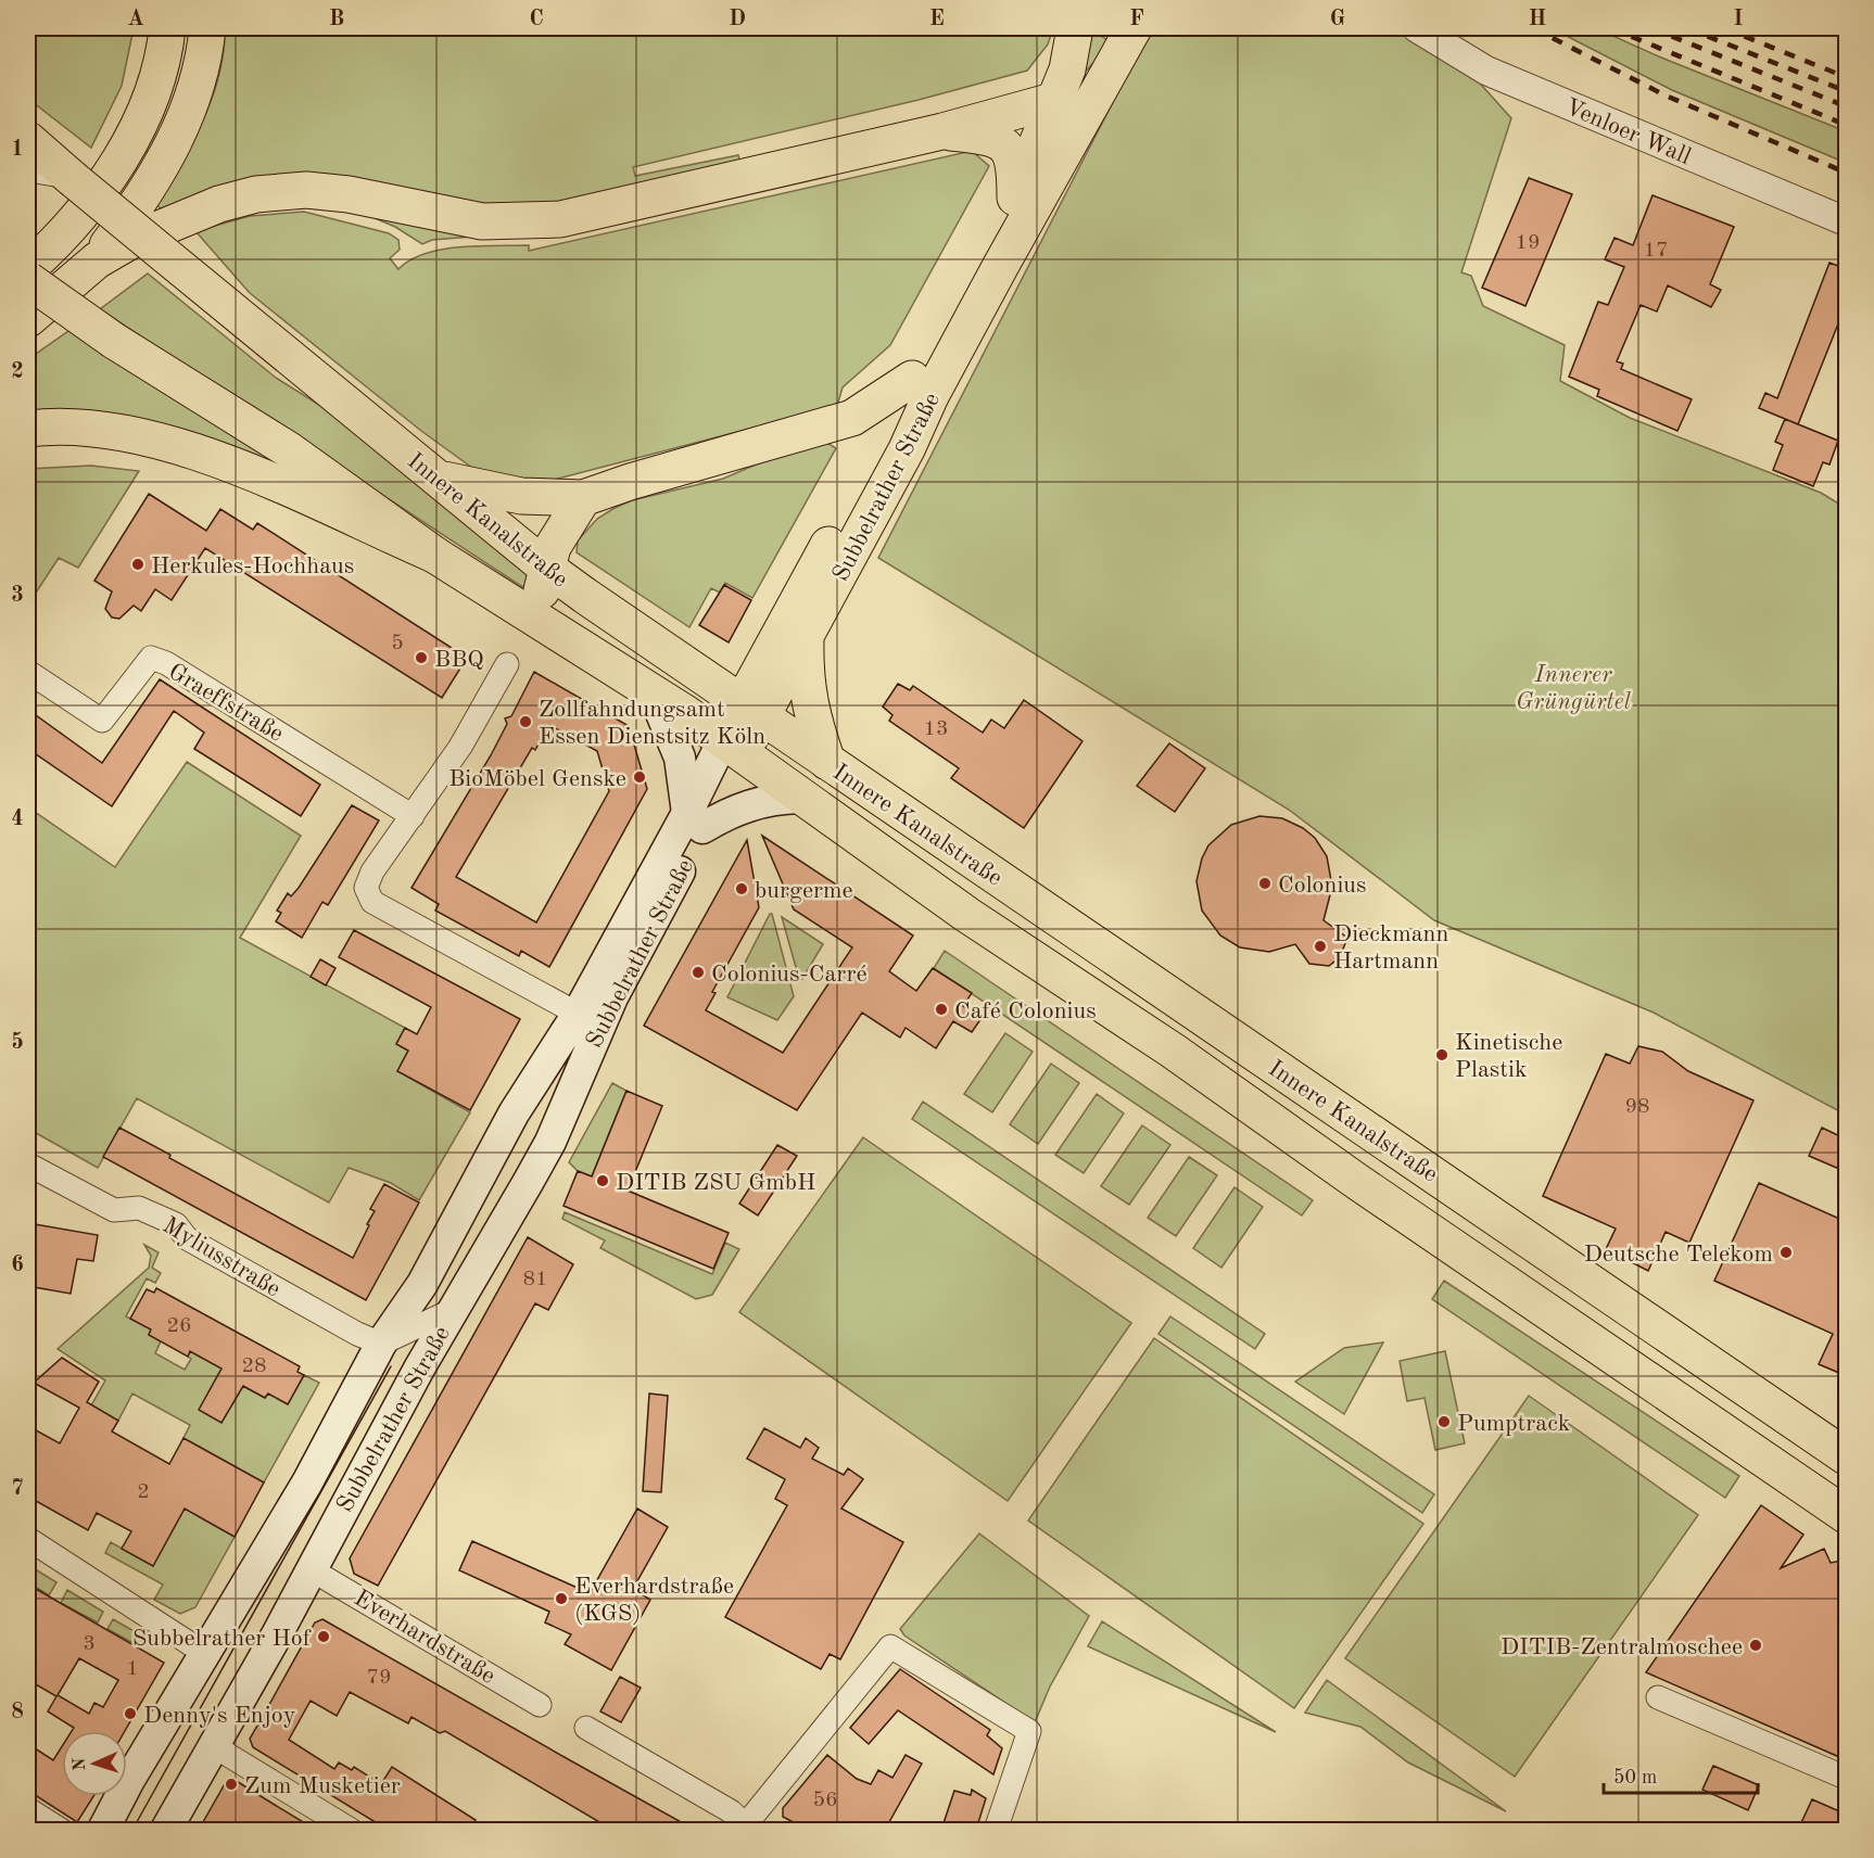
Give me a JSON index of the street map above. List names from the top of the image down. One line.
{"streets":{"main road":["Subbelrather Straße","Innere Kanalstraße"],"street":["Venloer Wall","Graeffstraße","Myliusstraße","Everhardstraße"]},"crossings":[["Subbelrather Straße","Innere Kanalstraße"],["Subbelrather Straße","Myliusstraße"],["Subbelrather Straße","Everhardstraße"]],"parks":["Innerer Grüngürtel"],"places":["Herkules-Hochhaus","BBQ","Zollfahndungsamt Essen Dienstsitz Köln","BioMöbel Genske","Colonius","burgerme","Dieckmann Hartmann","Colonius-Carré","Café Colonius","Kinetische Plastik","DITIB ZSU GmbH","Deutsche Telekom","Pumptrack","Everhardstraße (KGS)","Subbelrather Hof","DITIB-Zentralmoschee","Denny's Enjoy","Zum Musketier"],"house_numbers":["19","17","5","13","98","81","26","28","2","3","1","79","56"],"scale_bar":"50 m","north":"left","grid":{"columns":["A","B","C","D","E","F","G","H","I"],"rows":["1","2","3","4","5","6","7","8"]}}
